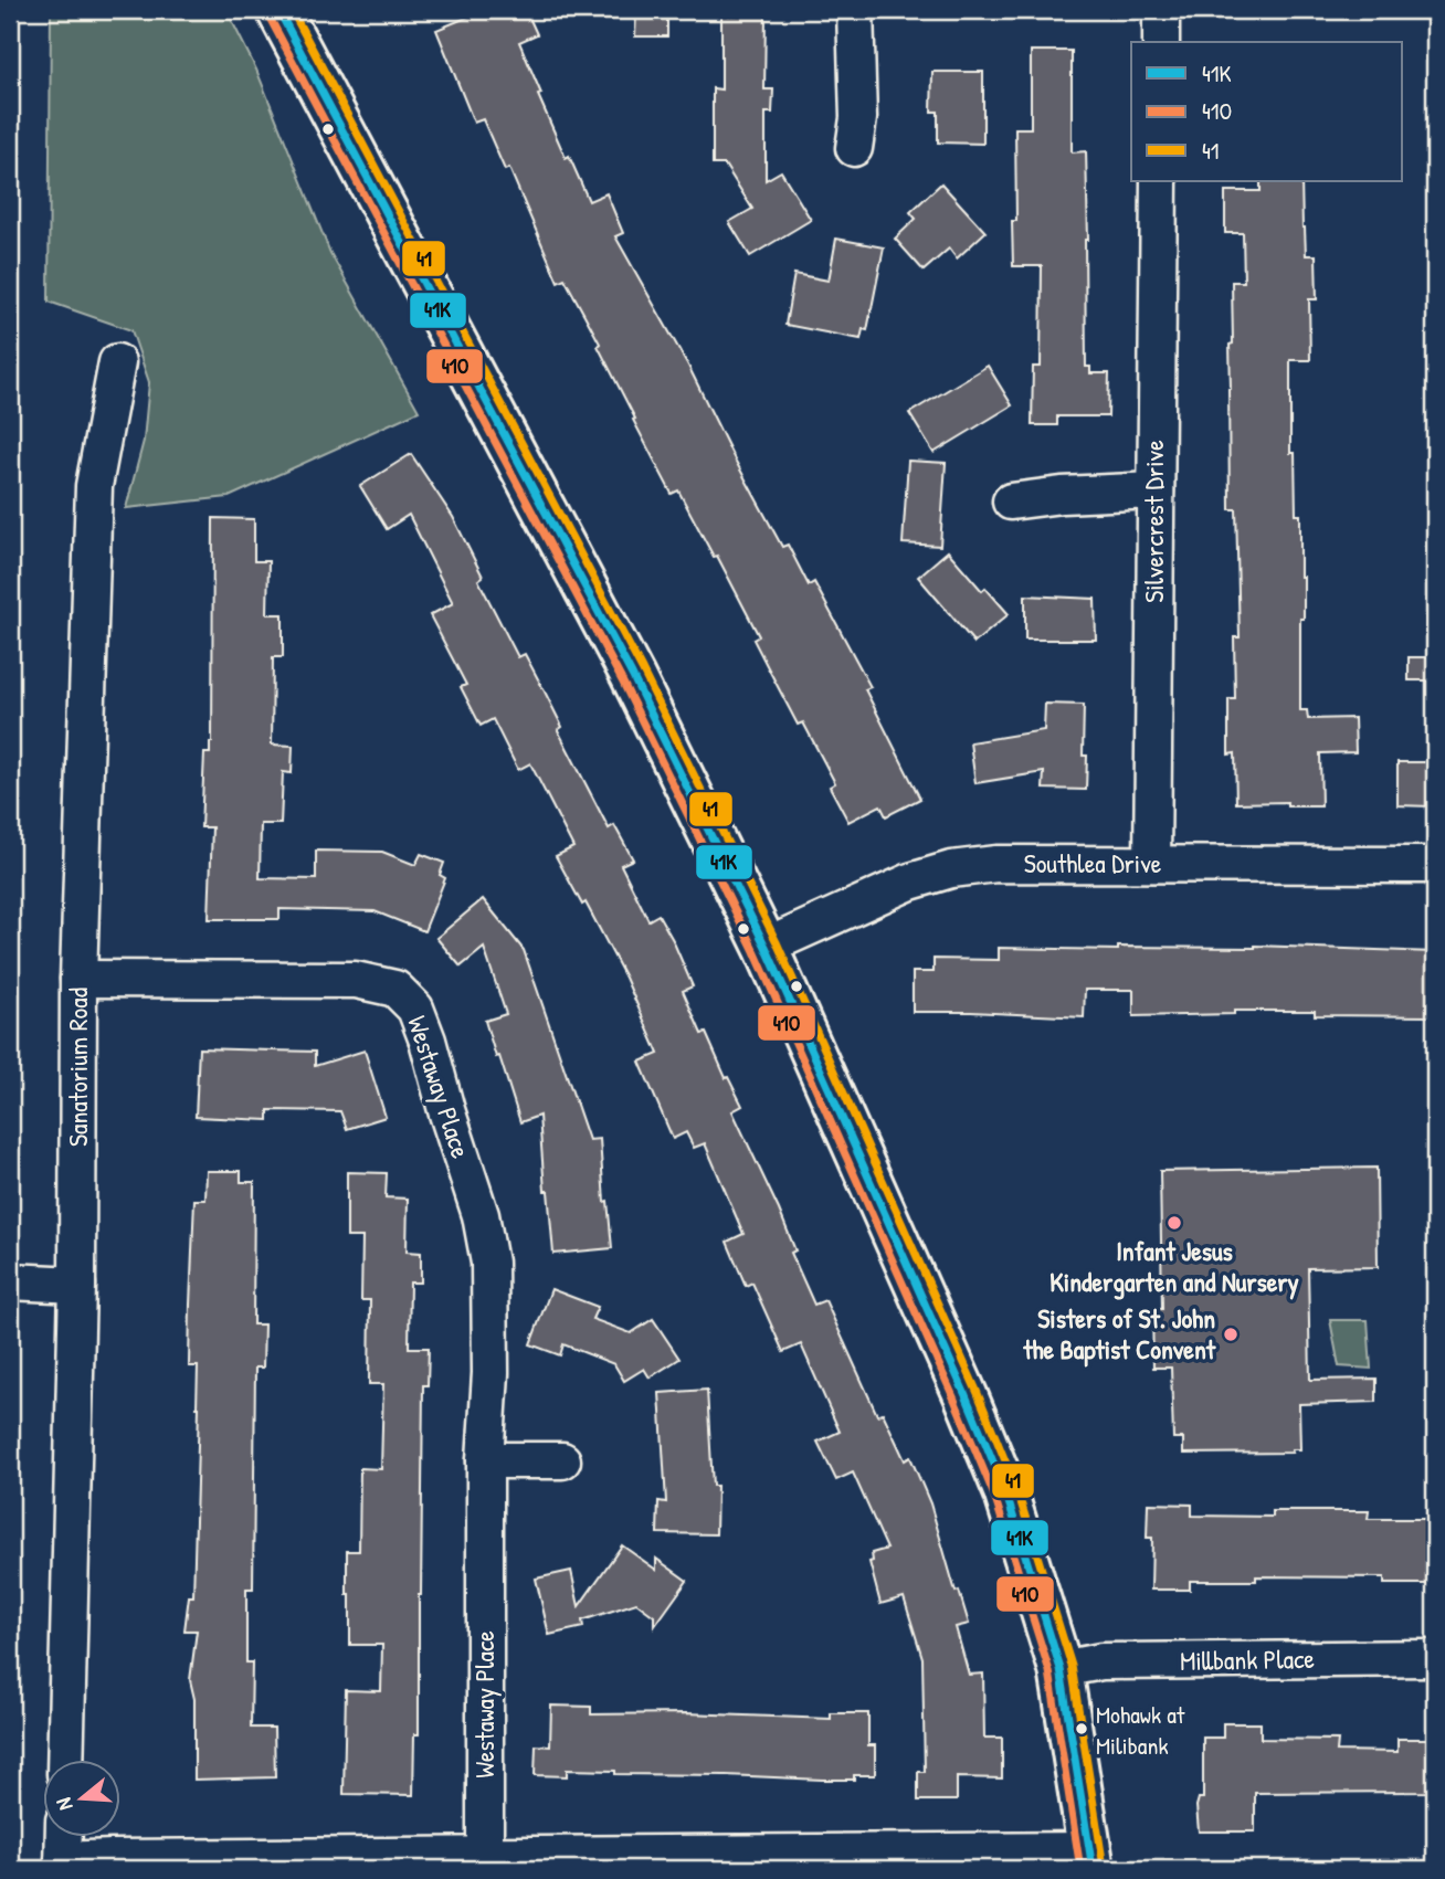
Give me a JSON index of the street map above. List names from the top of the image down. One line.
{"streets":{"street":["Silvercrest Drive","Southlea Drive","Sanatorium Road","Westaway Place","Millbank Place"]},"crossings":[["Silvercrest Drive","Southlea Drive"],["Sanatorium Road","Westaway Place"]],"places":["Infant Jesus Kindergarten and Nursery","Sisters of St. John the Baptist Convent","Mohawk at Milibank"],"lines":["transit line 41K","transit line 41","transit line 41O"],"legend":["41K","41O","41"],"north":"left"}
